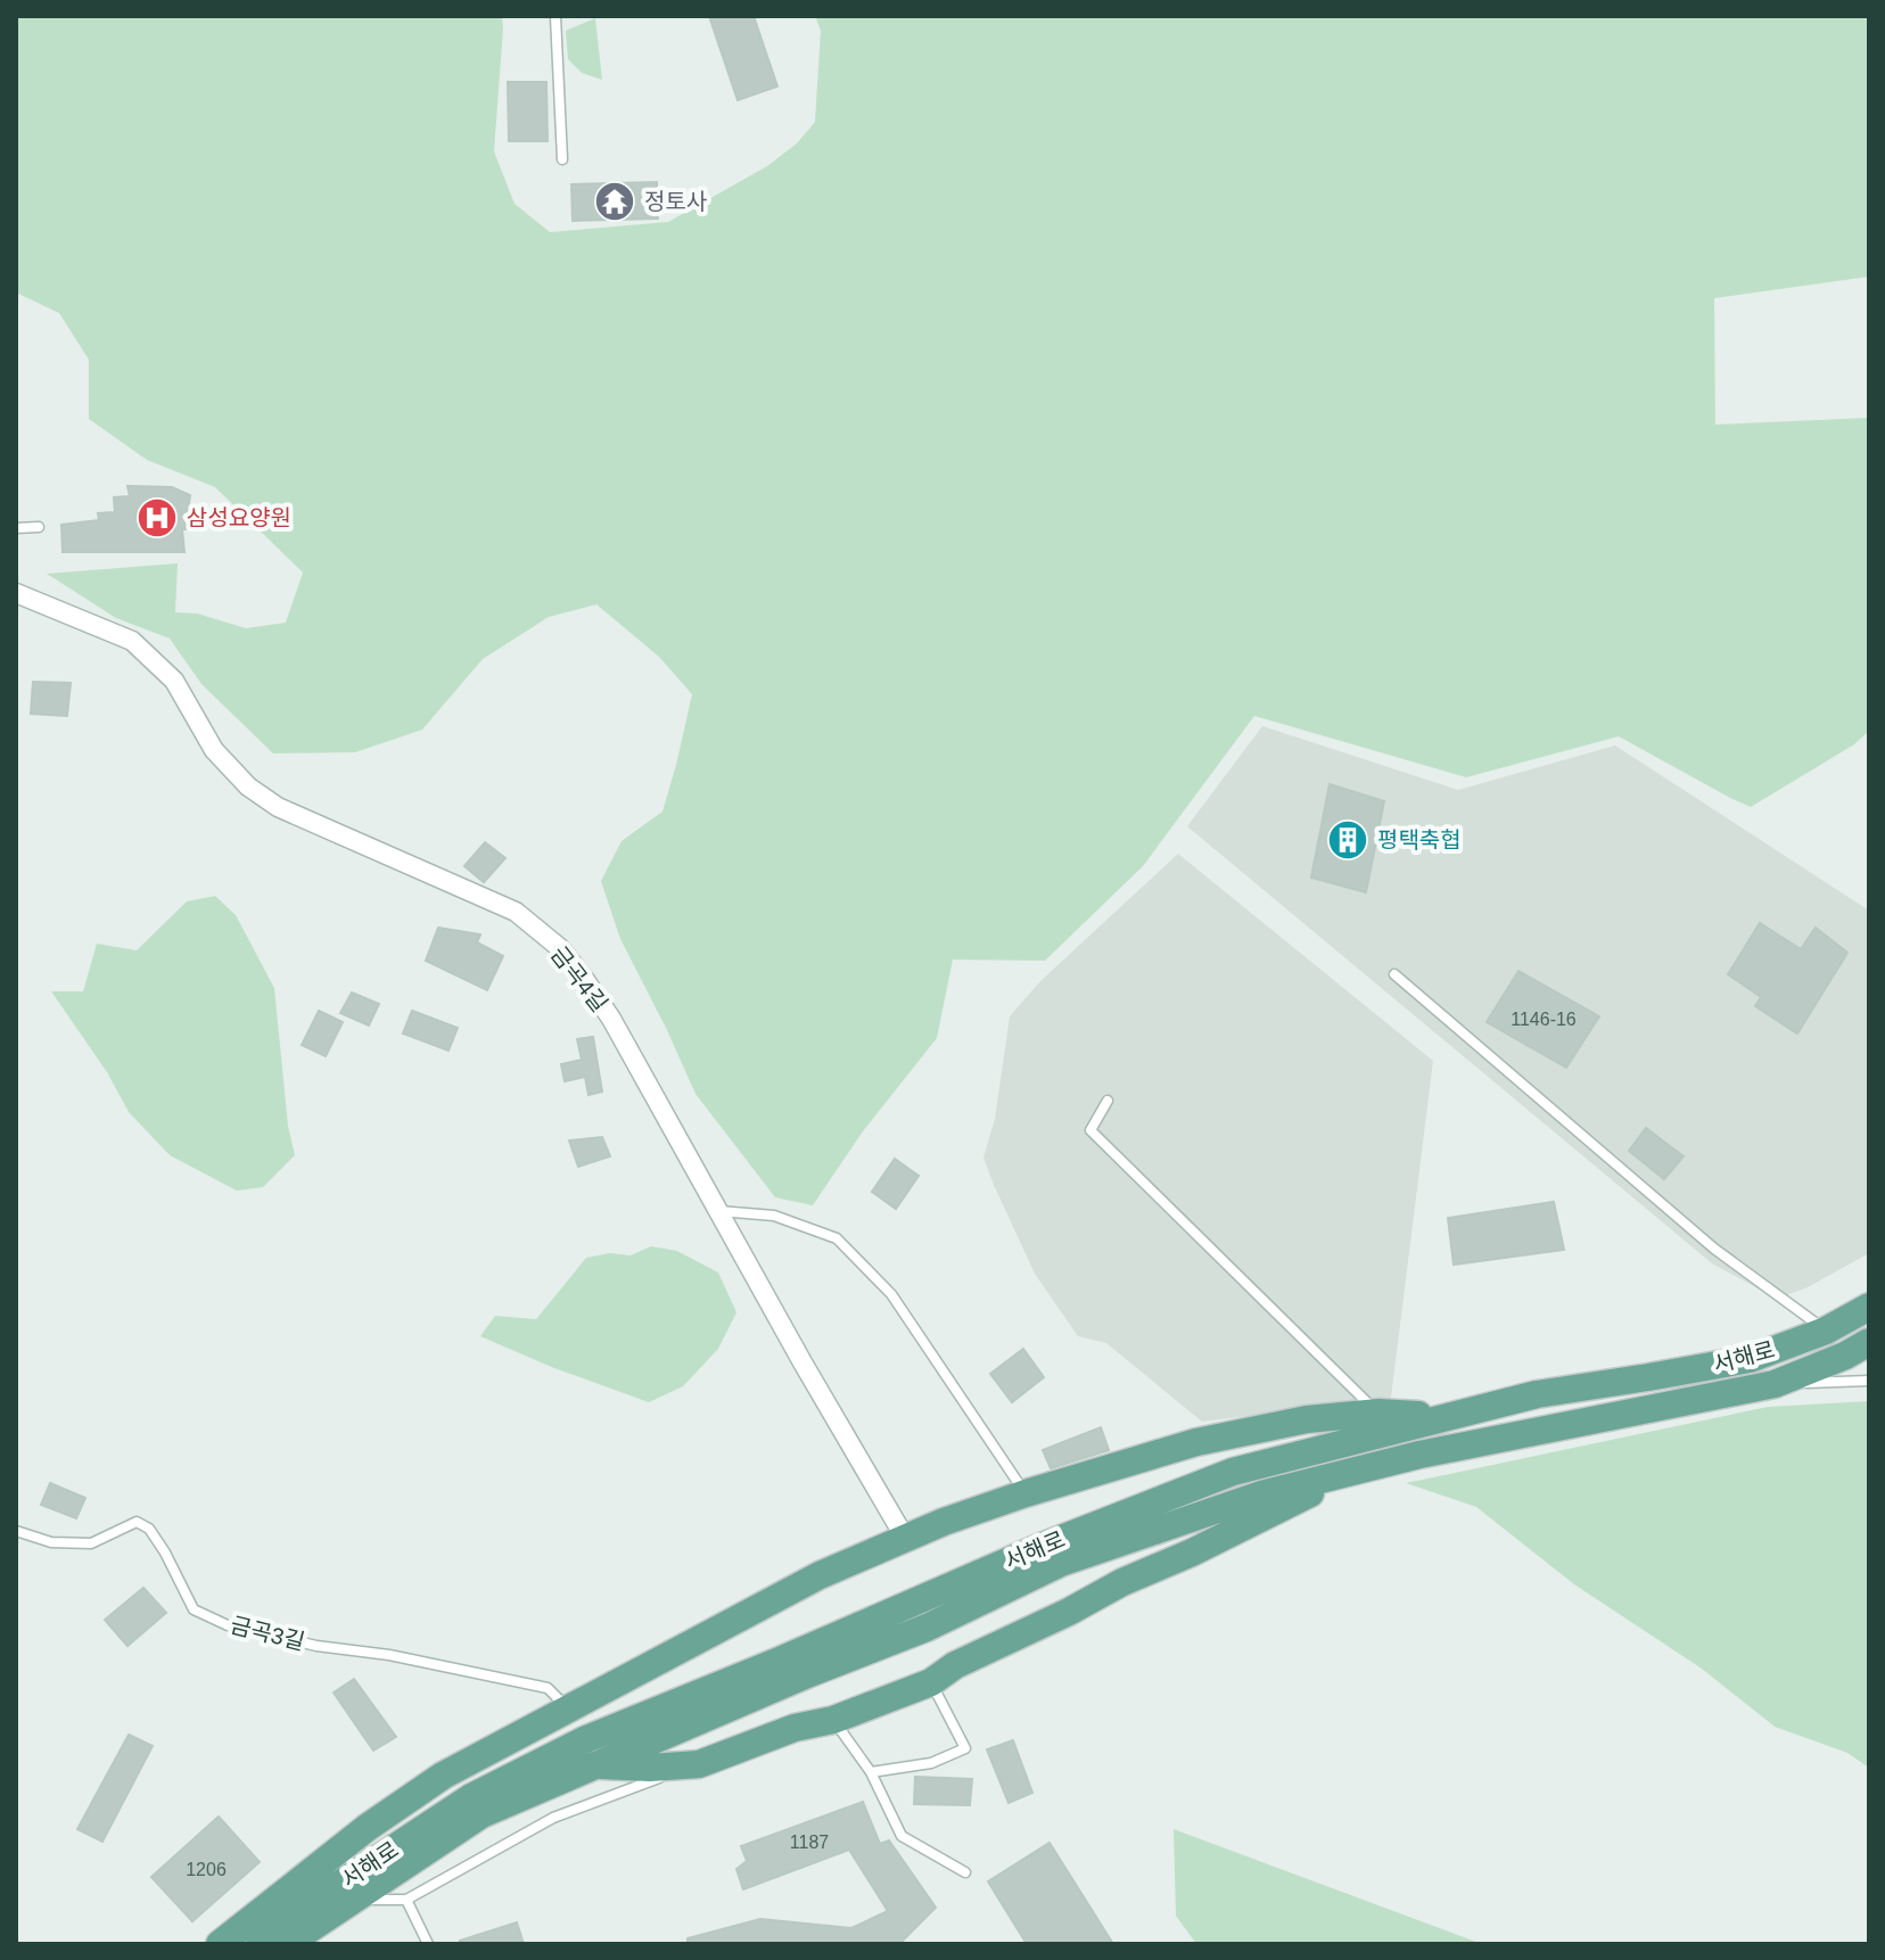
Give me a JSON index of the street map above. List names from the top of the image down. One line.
{"streets":{"main road":["서해로"],"street":["금곡4길"],"lane":["금곡3길"]},"places":{"temple":["정토사"],"hospital":["삼성요양원"],"building":["평택축협"]},"house_numbers":["1146-16","1187","1206"]}
